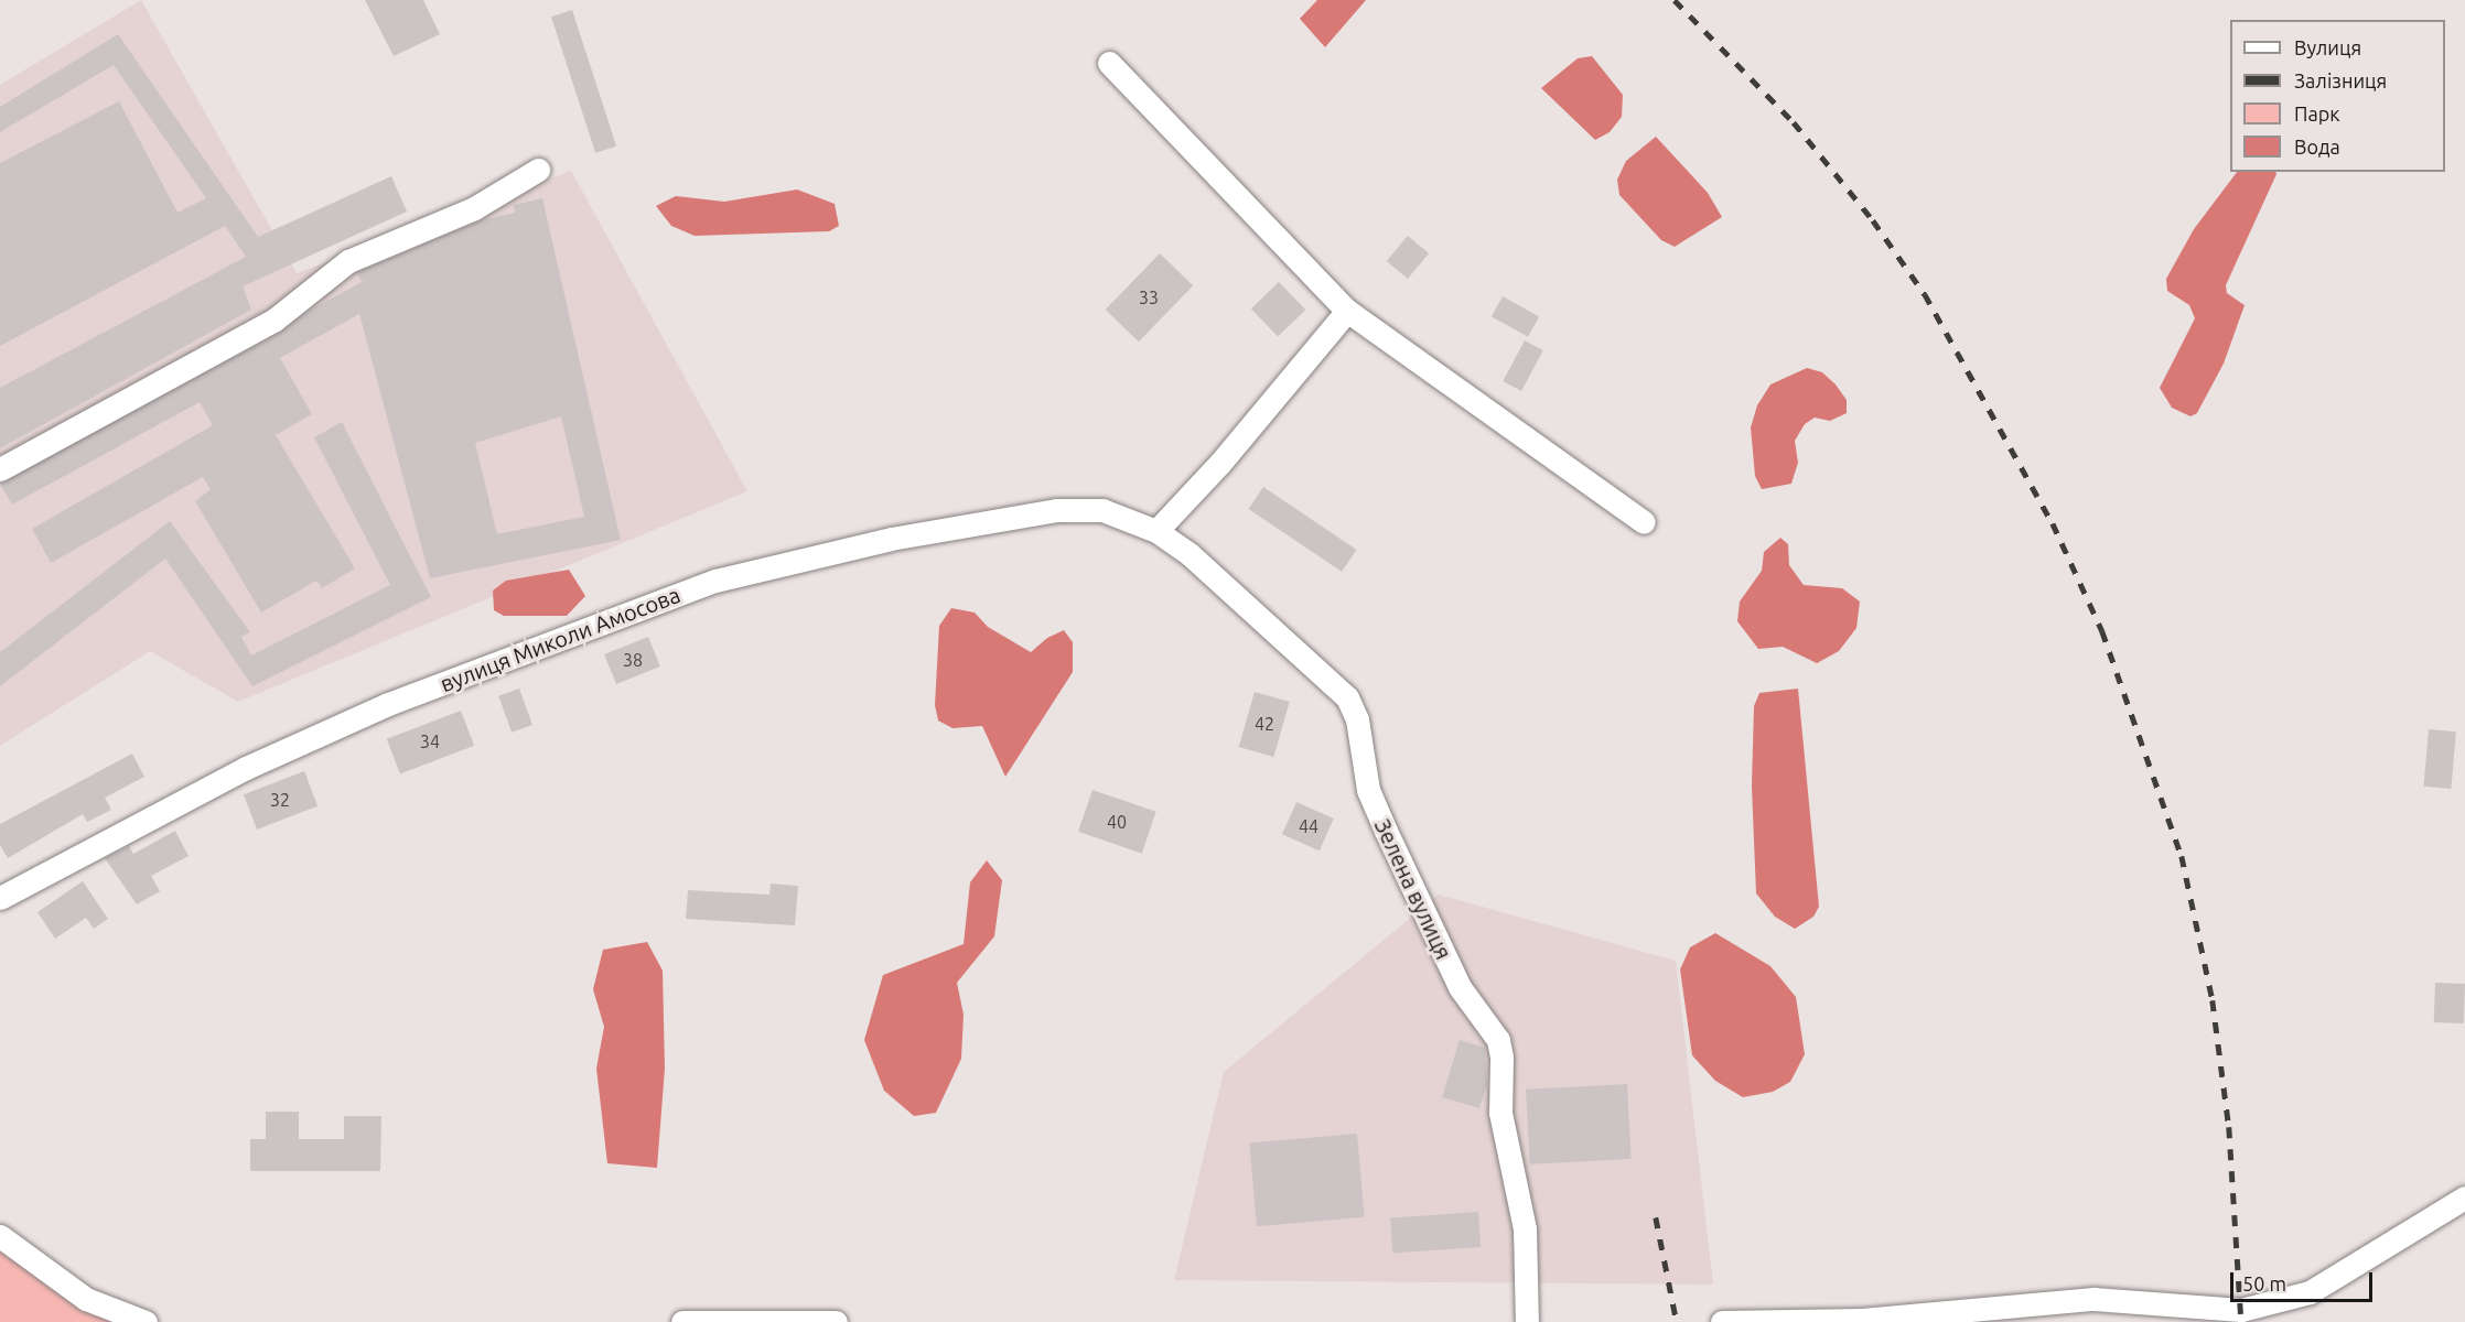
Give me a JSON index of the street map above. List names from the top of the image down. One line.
{"streets":{"street":["вулиця Миколи Амосова","Зелена вулиця"]},"crossings":[["вулиця Миколи Амосова","Зелена вулиця"]],"house_numbers":["33","38","42","34","32","40","44"],"legend":["Вулиця","Залізниця","Парк","Вода"],"scale_bar":"50 m"}
